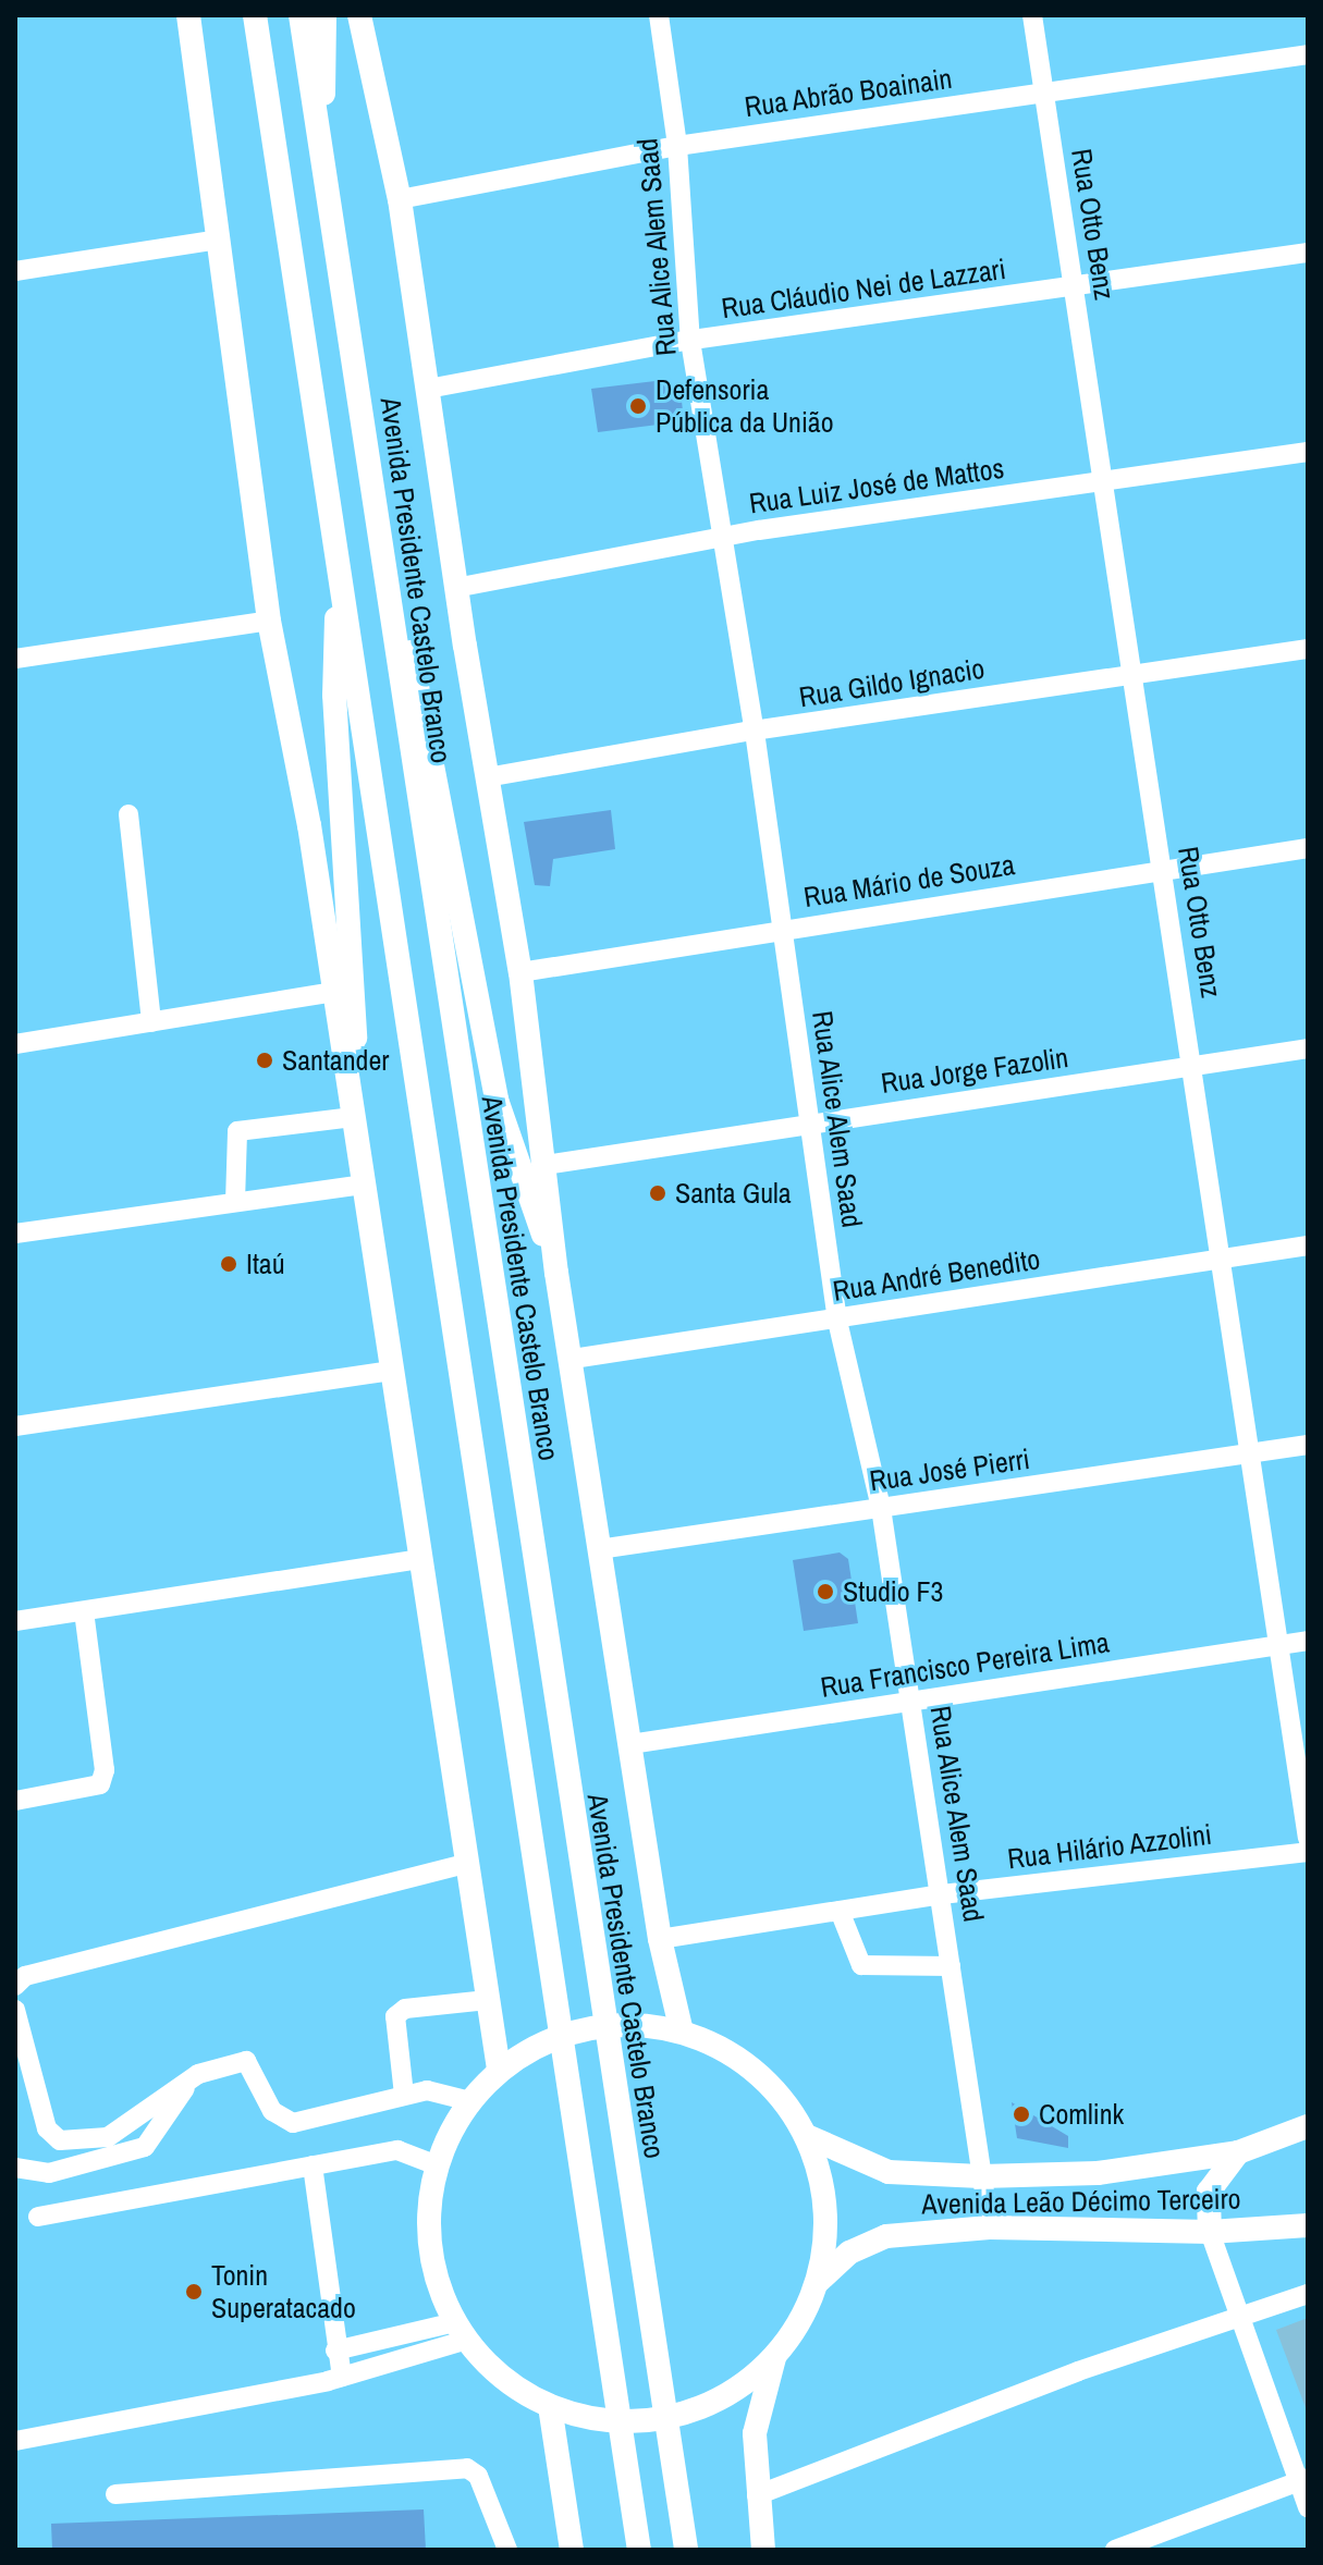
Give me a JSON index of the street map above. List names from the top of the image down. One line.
{"streets":{"main road":["Avenida Presidente Castelo Branco","Avenida Leão Décimo Terceiro"],"street":["Rua Abrão Boainain","Rua Otto Benz","Rua Alice Alem Saad","Rua Cláudio Nei de Lazzari","Rua Luiz José de Mattos","Rua Gildo Ignacio","Rua Mário de Souza","Rua Jorge Fazolin","Rua André Benedito","Rua José Pierri","Rua Francisco Pereira Lima","Rua Hilário Azzolini"]},"crossings":[["Rua Abrão Boainain","Rua Otto Benz"],["Rua Abrão Boainain","Rua Alice Alem Saad"],["Rua Abrão Boainain","Avenida Presidente Castelo Branco"],["Rua Otto Benz","Rua Cláudio Nei de Lazzari"],["Rua Otto Benz","Rua Luiz José de Mattos"],["Rua Otto Benz","Rua Gildo Ignacio"],["Rua Otto Benz","Rua Mário de Souza"],["Rua Otto Benz","Rua Jorge Fazolin"],["Rua Otto Benz","Rua André Benedito"],["Rua Otto Benz","Rua José Pierri"],["Rua Otto Benz","Rua Francisco Pereira Lima"],["Rua Alice Alem Saad","Rua Cláudio Nei de Lazzari"],["Rua Alice Alem Saad","Rua Luiz José de Mattos"],["Rua Alice Alem Saad","Rua Gildo Ignacio"],["Rua Alice Alem Saad","Rua Mário de Souza"],["Rua Alice Alem Saad","Rua Jorge Fazolin"],["Rua Alice Alem Saad","Rua André Benedito"],["Rua Alice Alem Saad","Rua José Pierri"],["Rua Alice Alem Saad","Rua Francisco Pereira Lima"],["Rua Alice Alem Saad","Rua Hilário Azzolini"],["Rua Alice Alem Saad","Avenida Leão Décimo Terceiro"],["Rua Cláudio Nei de Lazzari","Avenida Presidente Castelo Branco"],["Rua Luiz José de Mattos","Avenida Presidente Castelo Branco"],["Avenida Presidente Castelo Branco","Rua Gildo Ignacio"],["Avenida Presidente Castelo Branco","Rua Mário de Souza"],["Avenida Presidente Castelo Branco","Rua Jorge Fazolin"],["Avenida Presidente Castelo Branco","Rua André Benedito"],["Avenida Presidente Castelo Branco","Rua José Pierri"],["Avenida Presidente Castelo Branco","Rua Francisco Pereira Lima"],["Avenida Presidente Castelo Branco","Rua Hilário Azzolini"]],"places":["Defensoria Pública da União","Santander","Santa Gula","Itaú","Studio F3","Comlink","Tonin Superatacado"]}
